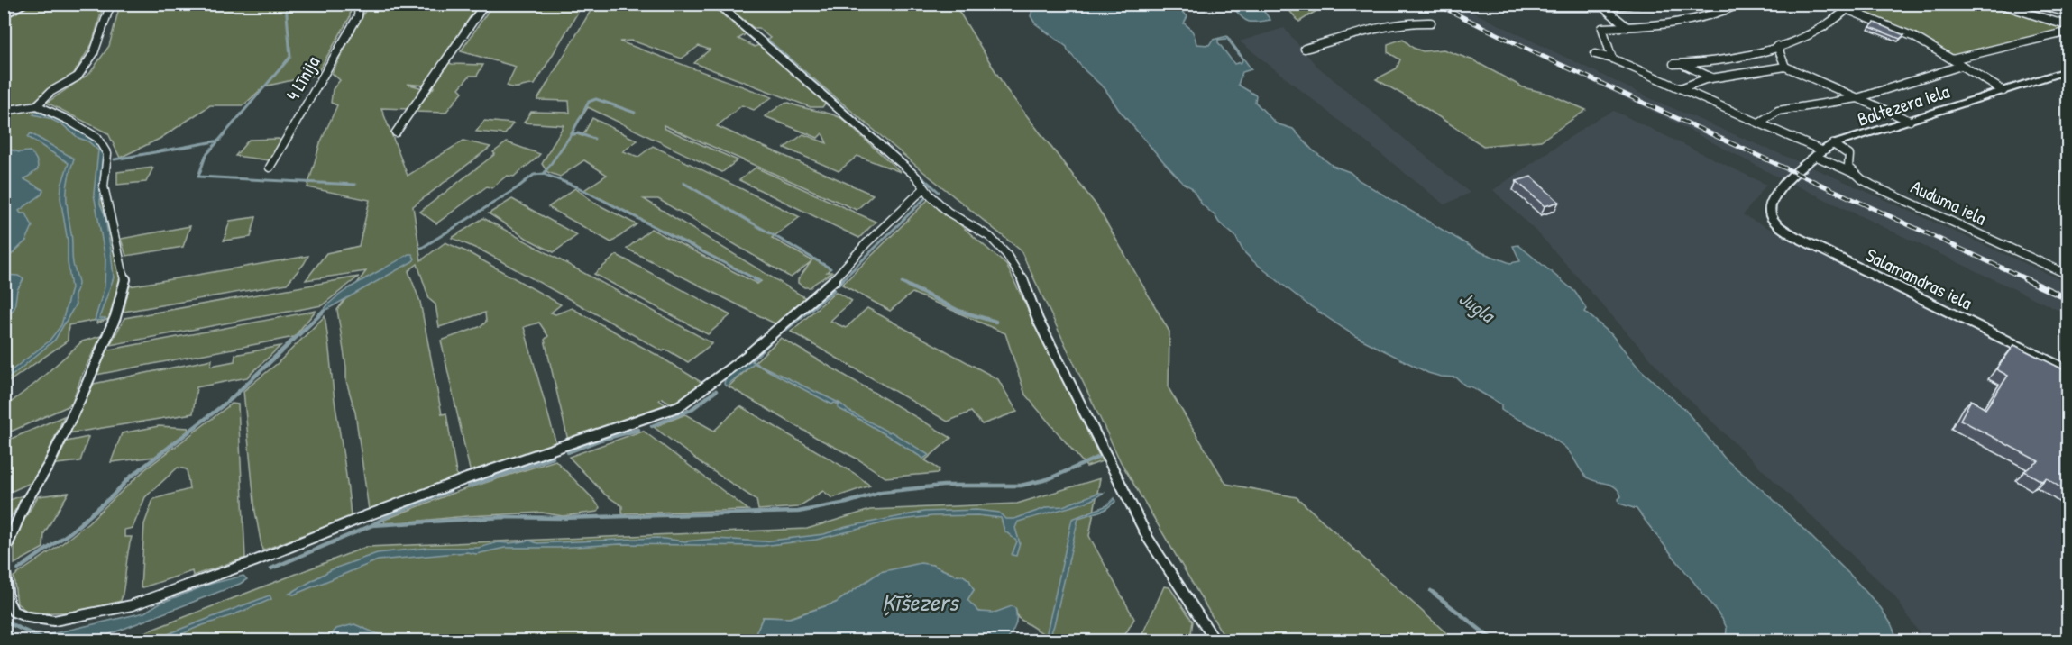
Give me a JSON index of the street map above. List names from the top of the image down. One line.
{"streets":{"street":["4 Līnija","Baltezera iela","Auduma iela","Salamandras iela"]},"crossings":[["Baltezera iela","Auduma iela"],["Baltezera iela","Salamandras iela"]],"water":["Jugla","Ķīšezers"]}
